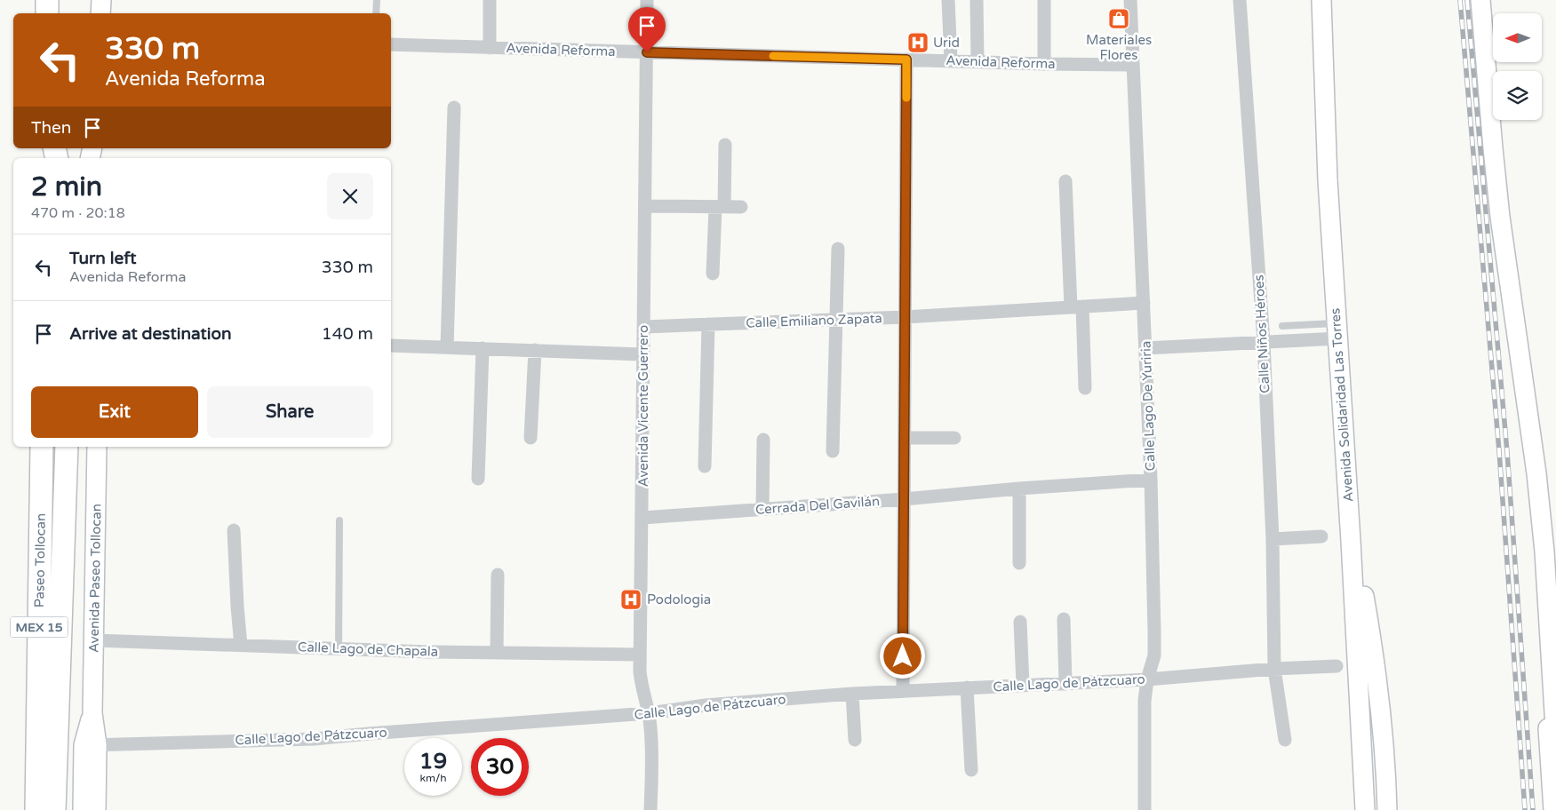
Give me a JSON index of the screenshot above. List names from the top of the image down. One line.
{"streets":{"highway":["Paseo Tollocan","MEX 15"],"main road":["Avenida Solidaridad Las Torres","Avenida Paseo Tollocan"],"street":["Avenida Reforma","Calle Emiliano Zapata","Calle Niños Héroes","Avenida Vicente Guerrero","Calle Lago De Yuriria","Cerrada Del Gavilán","Calle Lago de Chapala","Calle Lago de Pátzcuaro"]},"crossings":[["Avenida Reforma","Avenida Vicente Guerrero"],["Avenida Reforma","Calle Lago De Yuriria"],["Calle Emiliano Zapata","Avenida Vicente Guerrero"],["Calle Emiliano Zapata","Calle Lago De Yuriria"],["Calle Niños Héroes","Calle Lago de Pátzcuaro"],["Avenida Vicente Guerrero","Cerrada Del Gavilán"],["Avenida Vicente Guerrero","Calle Lago de Chapala"],["Avenida Vicente Guerrero","Calle Lago de Pátzcuaro"],["Calle Lago De Yuriria","Cerrada Del Gavilán"],["Calle Lago De Yuriria","Calle Lago de Pátzcuaro"],["Avenida Paseo Tollocan","Calle Lago de Chapala"],["Avenida Paseo Tollocan","Calle Lago de Pátzcuaro"]],"places":{"shop":["Materiales Flores"],"hospital":["Urid","Podologia"]},"north":"left","page":{"turn":["330 m","Avenida Reforma"],"then":"Then","heading":["2 min","470 m · 20:18"],"list":[{"name":"Turn left","note":"Avenida Reforma","value":"330 m"},{"name":"Arrive at destination","value":"140 m"}],"buttons":["Exit","Share"],"speed":"19 km/h","limit":"30"}}
